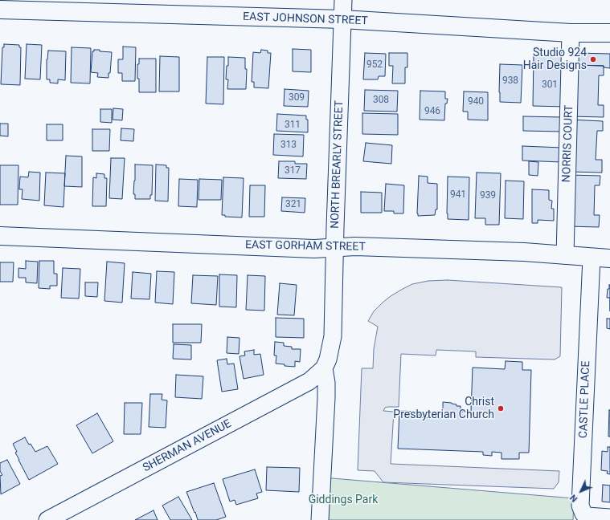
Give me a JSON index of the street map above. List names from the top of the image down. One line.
{"streets":{"main road":["EAST JOHNSON STREET","EAST GORHAM STREET"],"street":["NORRIS COURT","NORTH BREARLY STREET","CASTLE PLACE","SHERMAN AVENUE"]},"crossings":[["EAST JOHNSON STREET","NORRIS COURT"],["EAST JOHNSON STREET","NORTH BREARLY STREET"],["NORRIS COURT","EAST GORHAM STREET"],["NORTH BREARLY STREET","EAST GORHAM STREET"],["NORTH BREARLY STREET","SHERMAN AVENUE"],["EAST GORHAM STREET","CASTLE PLACE"]],"parks":["Giddings Park"],"places":["Studio 924 Hair Designs","Christ Presbyterian Church"],"house_numbers":["952","938","301","309","308","940","946","311","313","317","941","939","321"],"north":"bottom left"}
